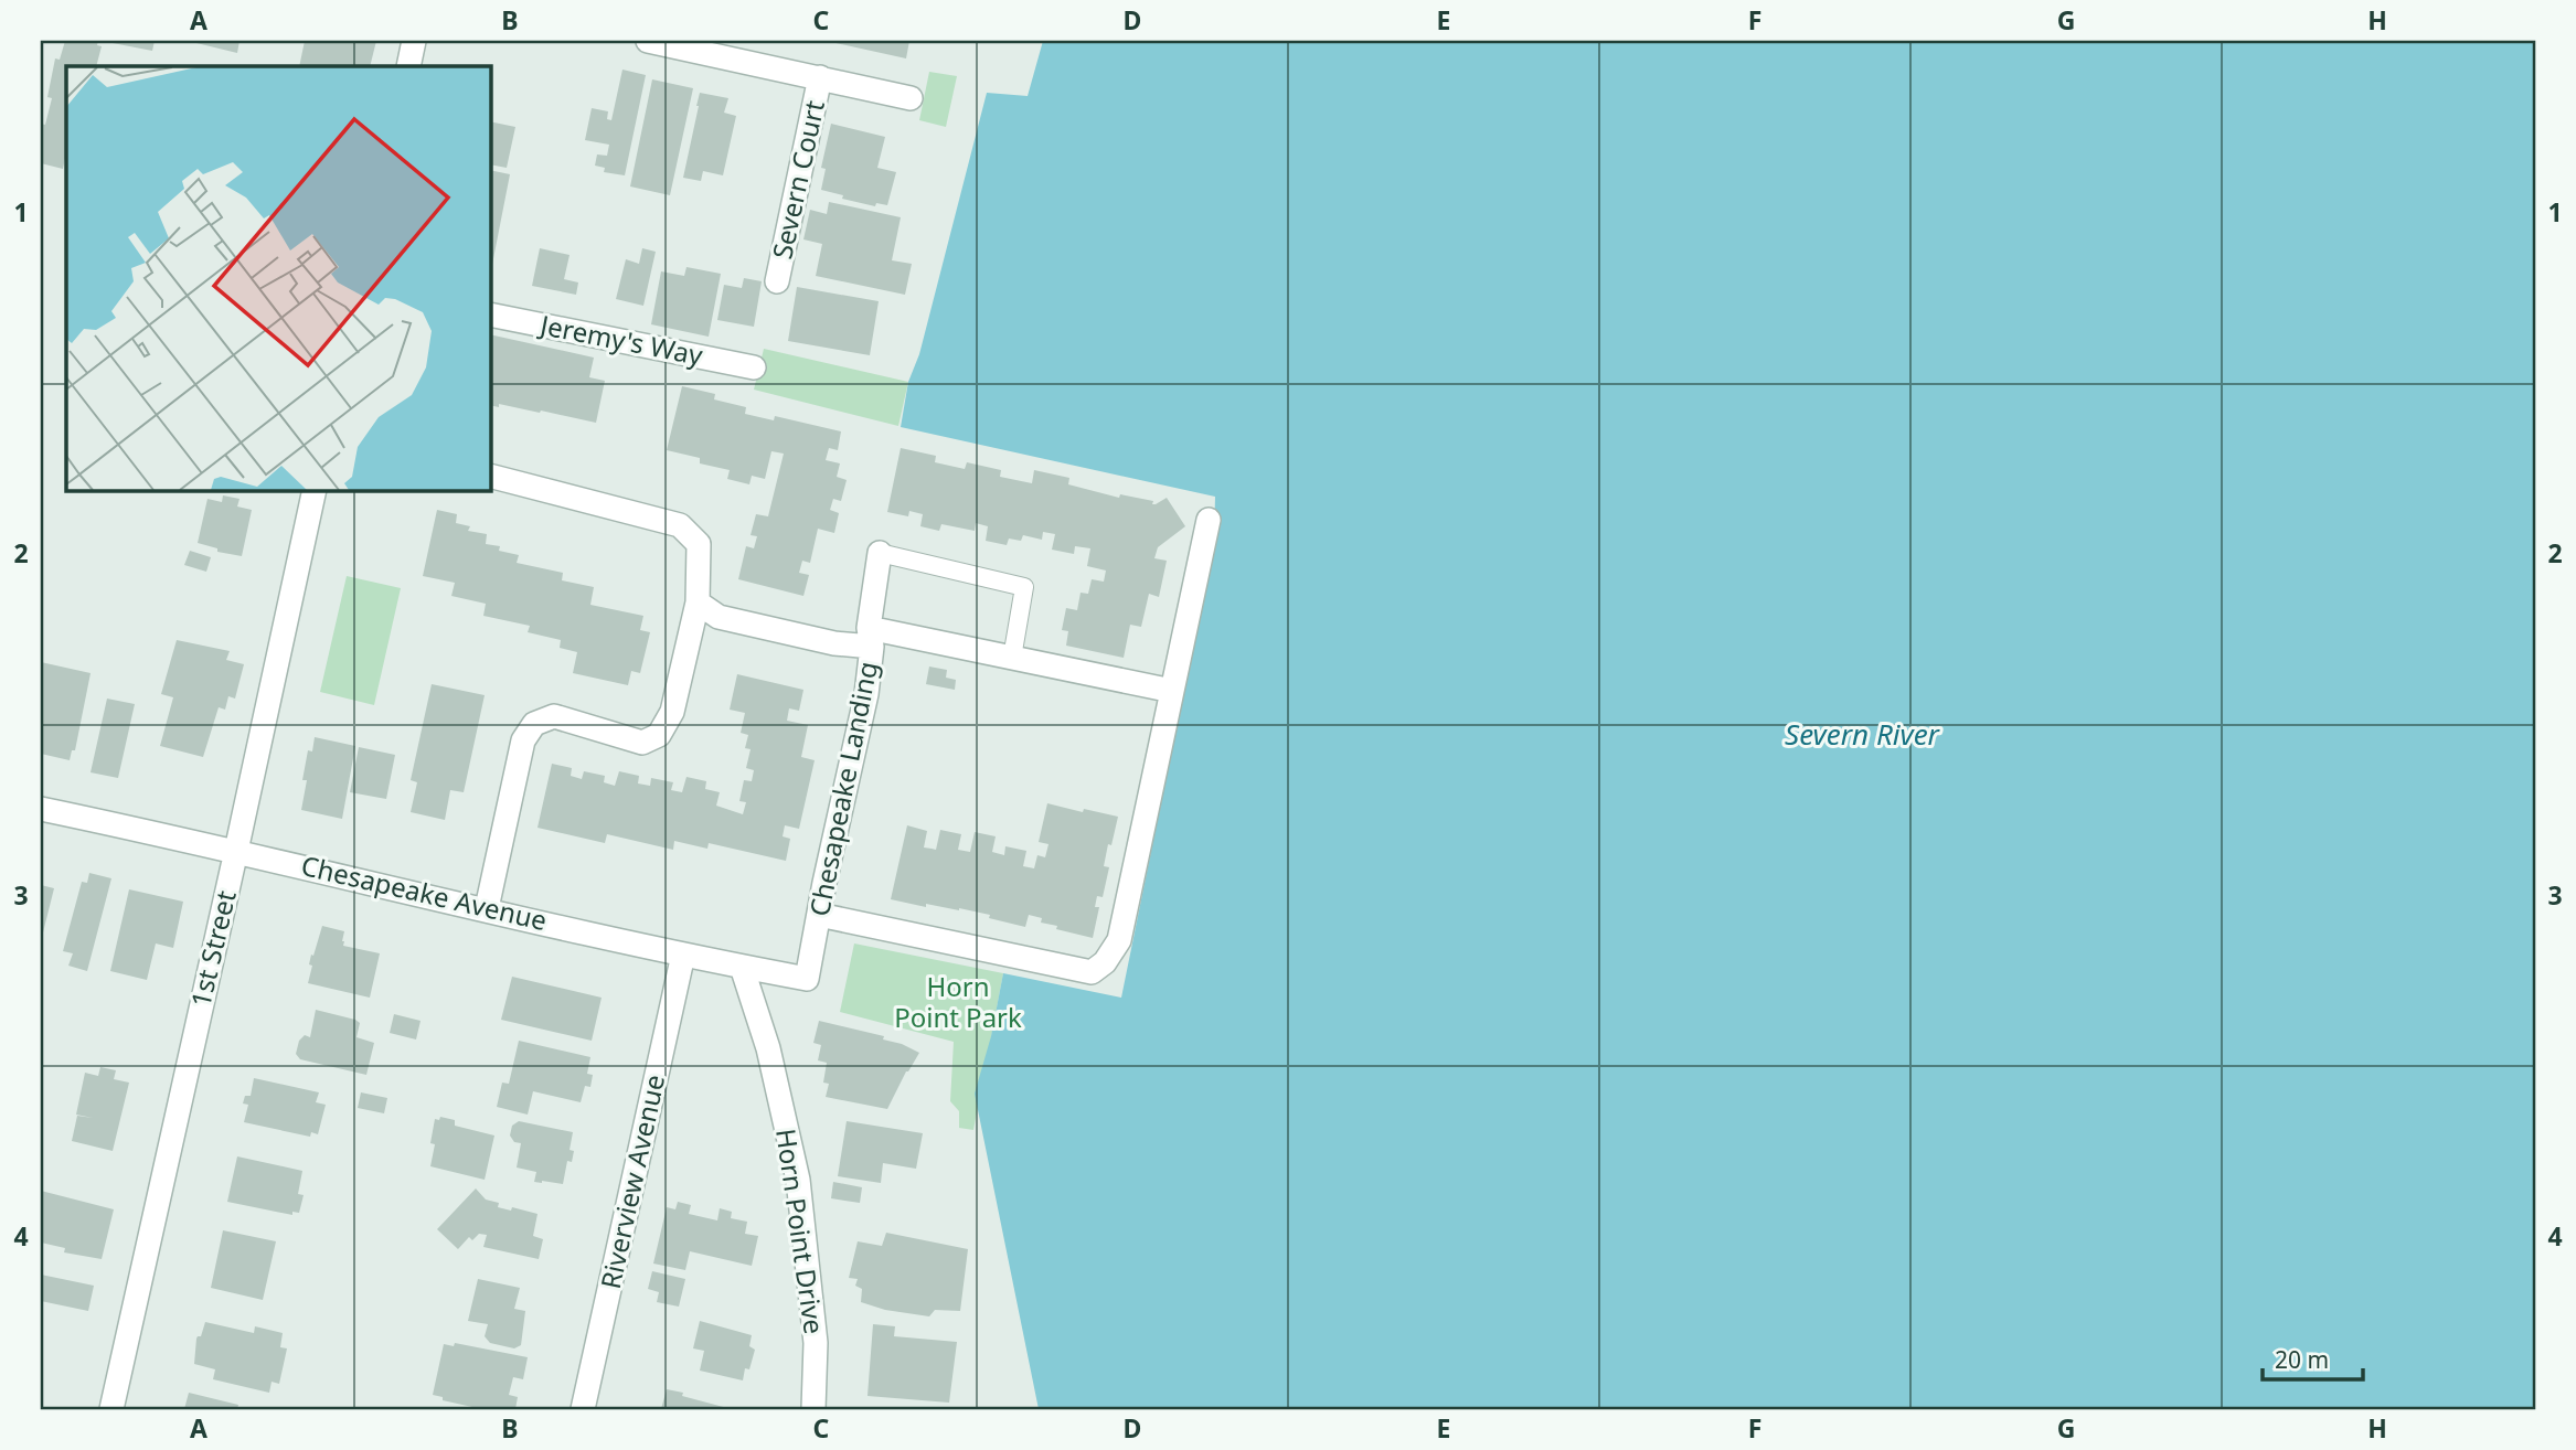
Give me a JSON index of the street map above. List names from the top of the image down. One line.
{"streets":{"street":["Severn Court","Jeremy's Way","Chesapeake Landing","Chesapeake Avenue","1st Street","Riverview Avenue","Horn Point Drive"]},"crossings":[["Chesapeake Landing","Chesapeake Avenue"],["Chesapeake Avenue","1st Street"],["Chesapeake Avenue","Riverview Avenue"],["Chesapeake Avenue","Horn Point Drive"]],"water":["Severn River"],"parks":["Horn Point Park"],"scale_bar":"20 m","grid":{"columns":["A","B","C","D","E","F","G","H"],"rows":["1","2","3","4"]}}
